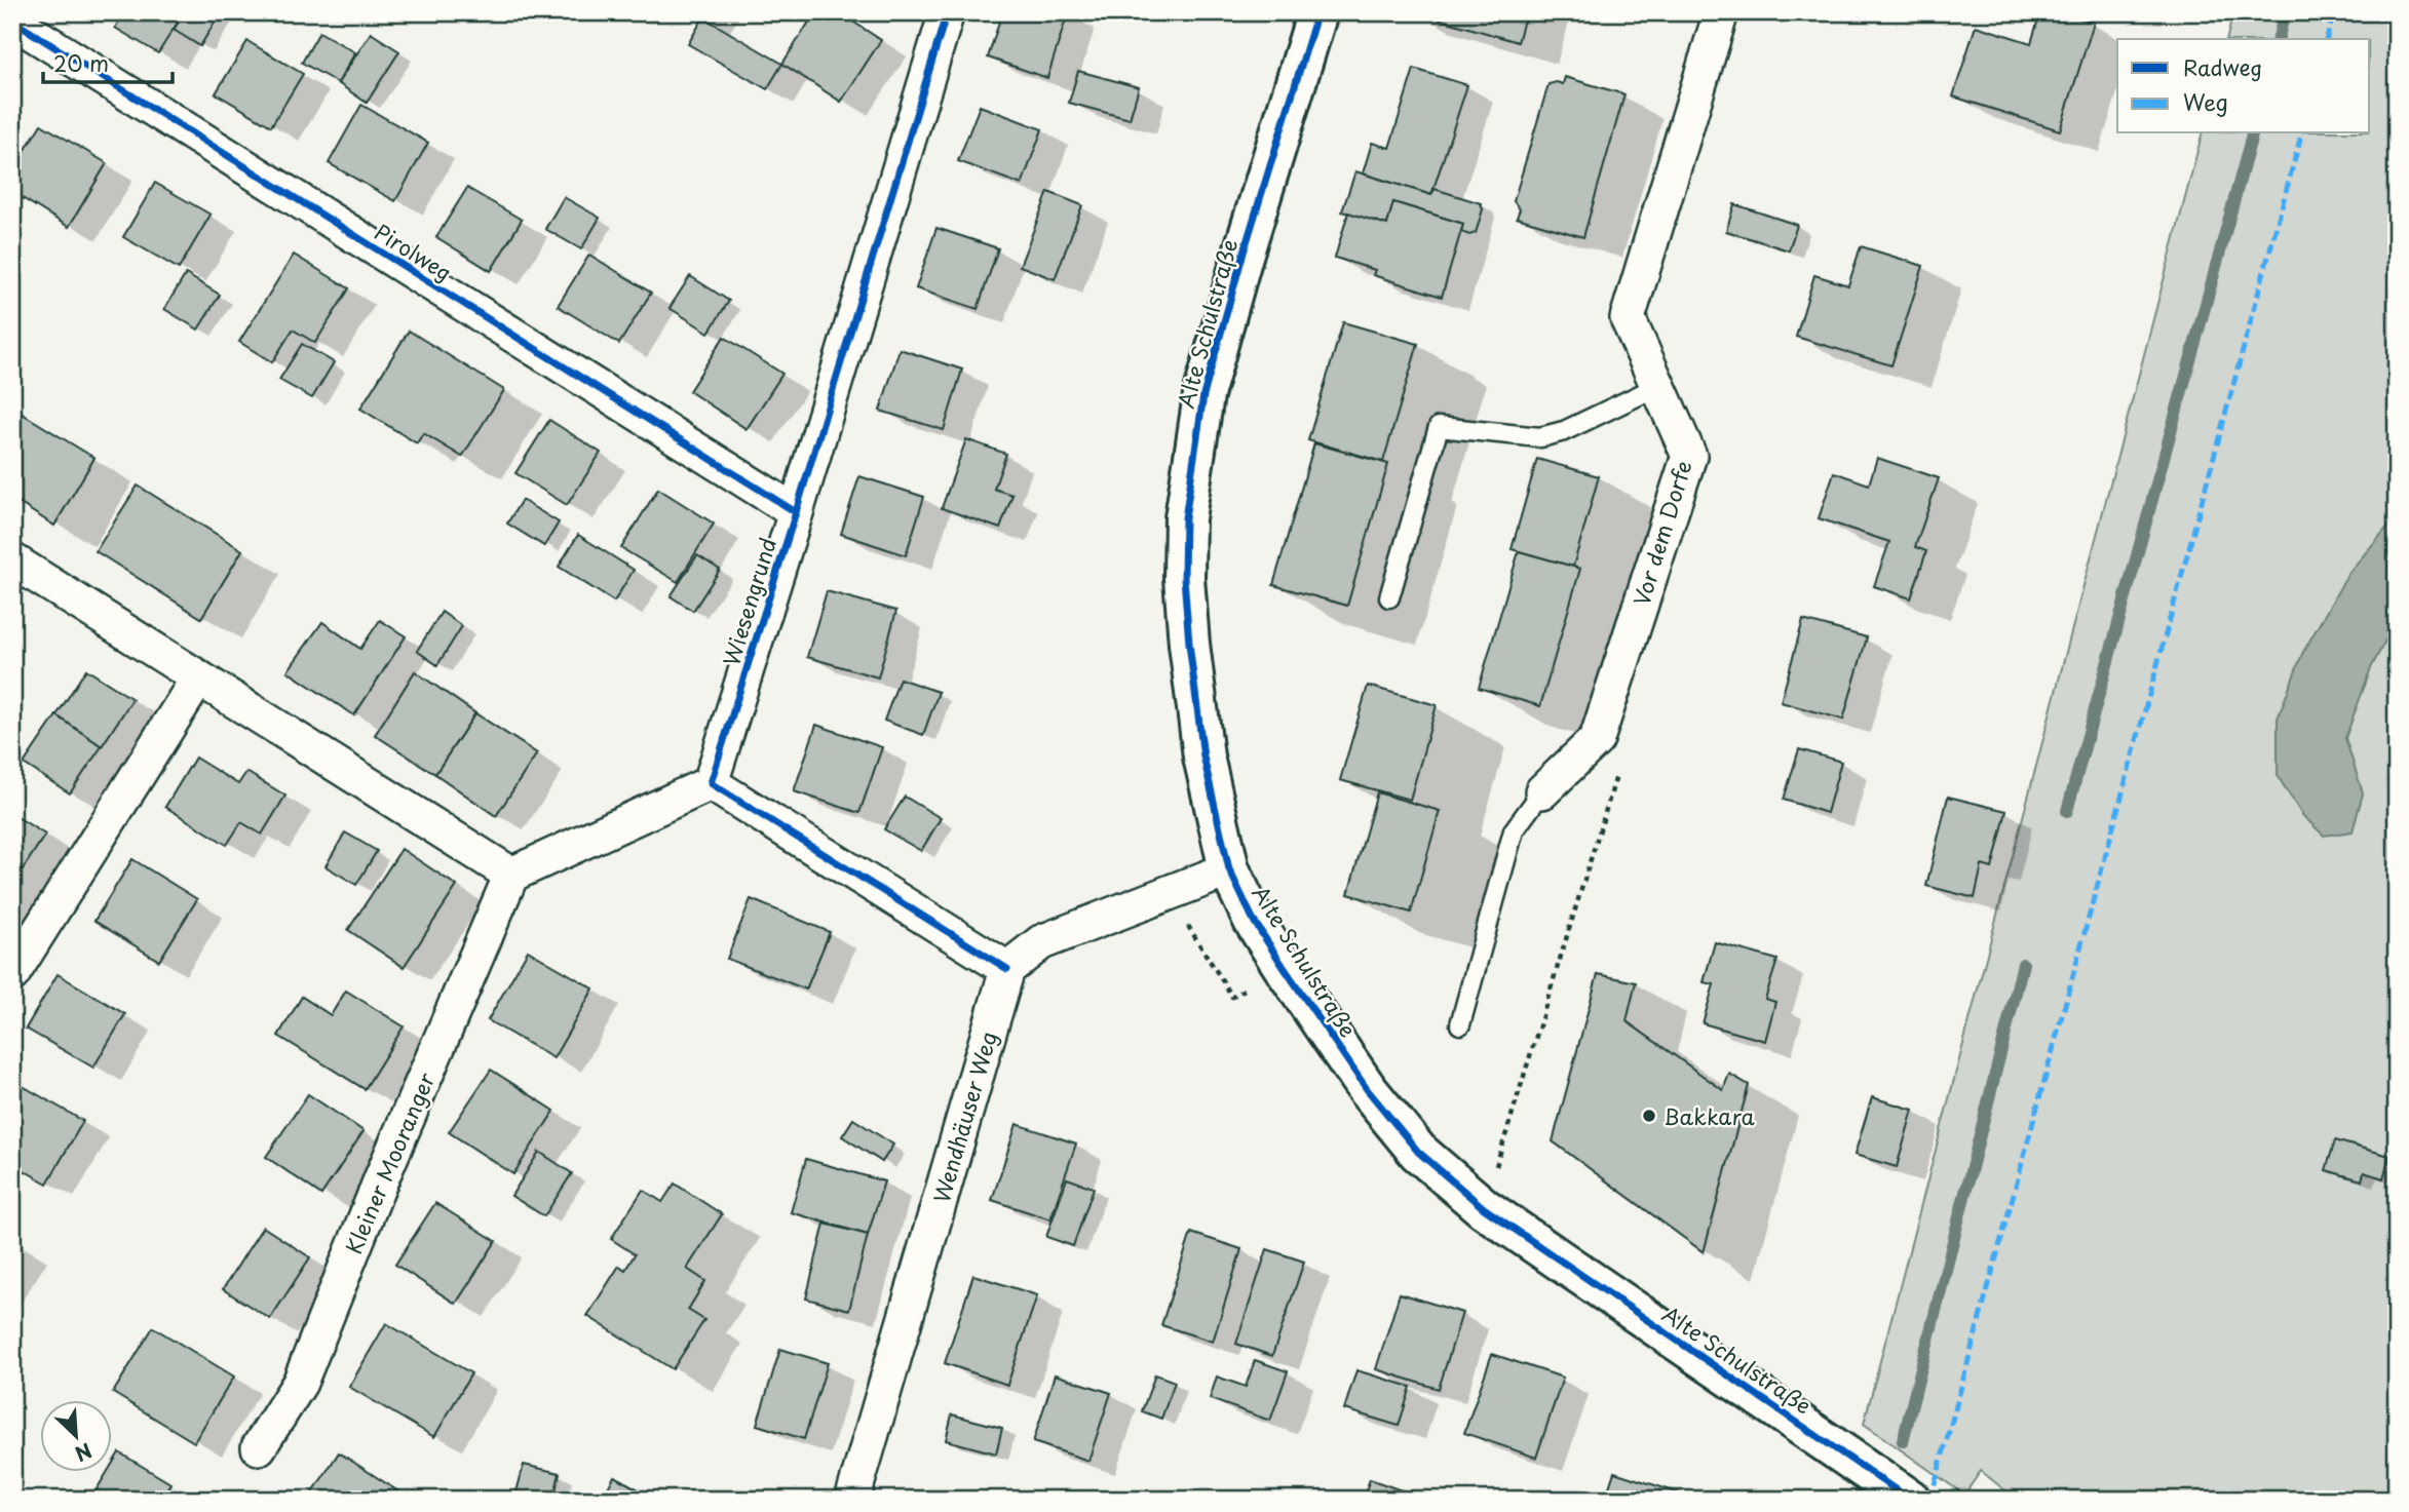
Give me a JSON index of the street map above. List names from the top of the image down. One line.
{"streets":{"street":["Pirolweg","Alte Schulstraße","Vor dem Dorfe","Wiesengrund","Wendhäuser Weg","Kleiner Mooranger"]},"crossings":[["Pirolweg","Wiesengrund"]],"places":["Bakkara"],"legend":["Radweg","Weg"],"scale_bar":"20 m","north":"bottom right"}
